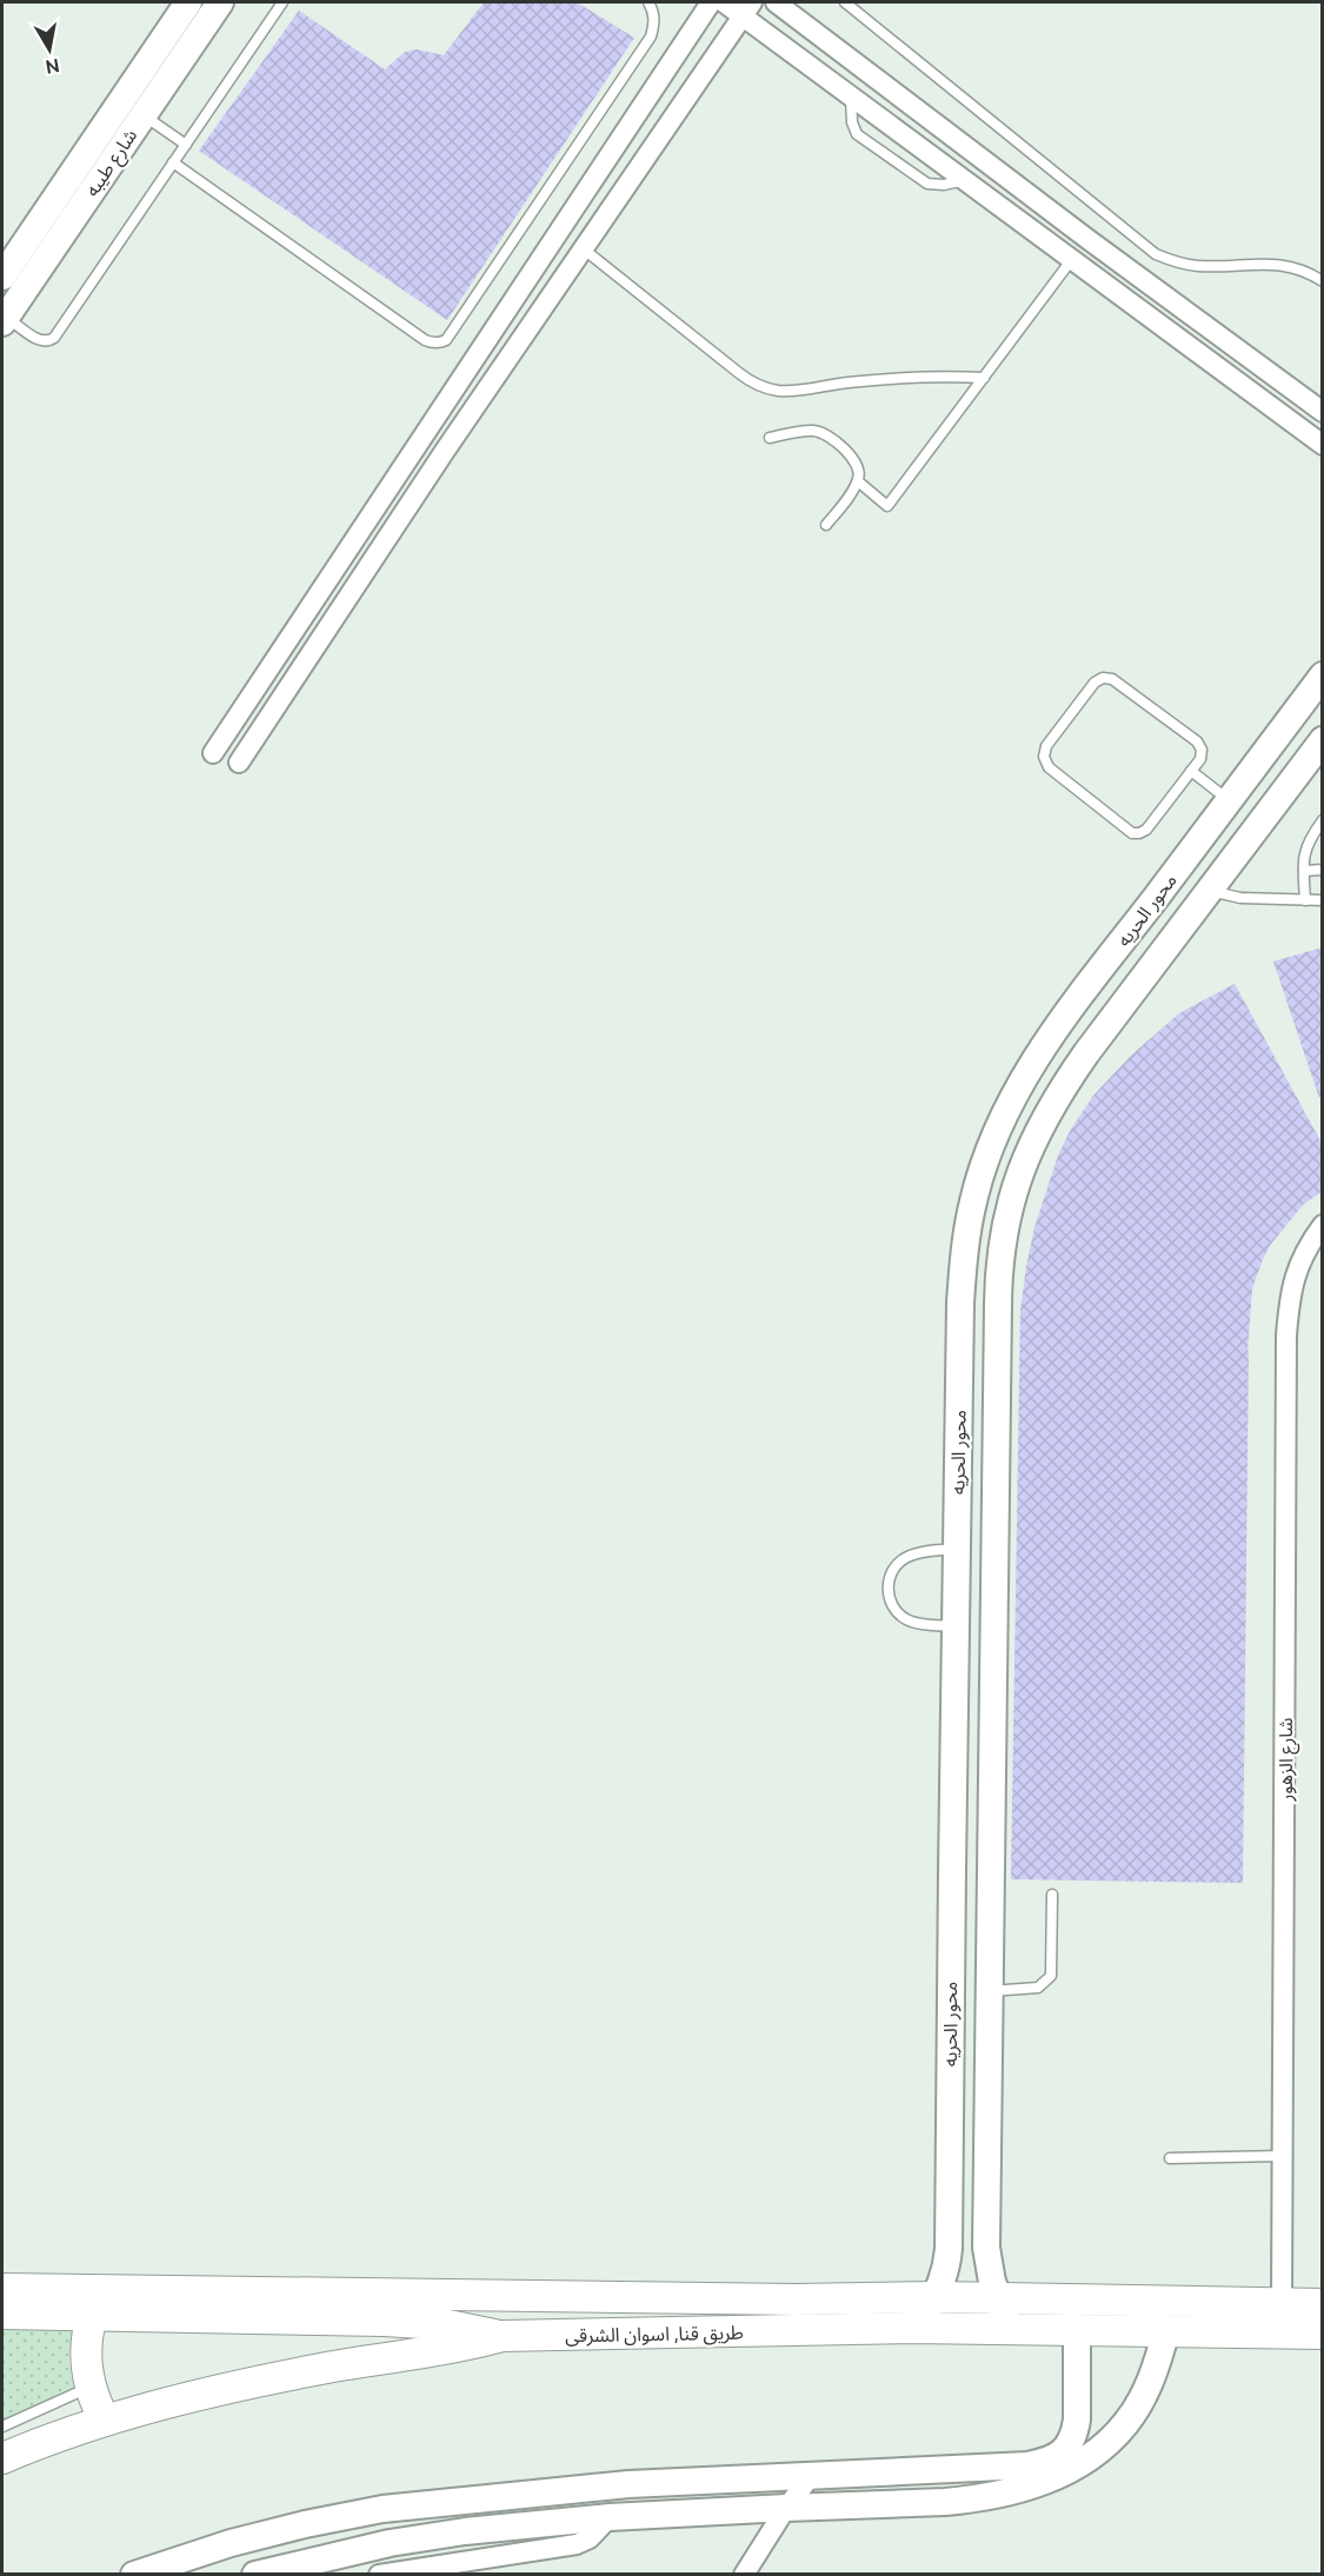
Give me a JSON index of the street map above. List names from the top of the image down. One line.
{"streets":{"main road":["شارع طيبه","محور الحريه","طريق قنا, اسوان الشرقى"],"street":["شارع الزهور"]},"crossings":[["محور الحريه","طريق قنا, اسوان الشرقى"],["شارع الزهور","طريق قنا, اسوان الشرقى"]],"north":"bottom"}
